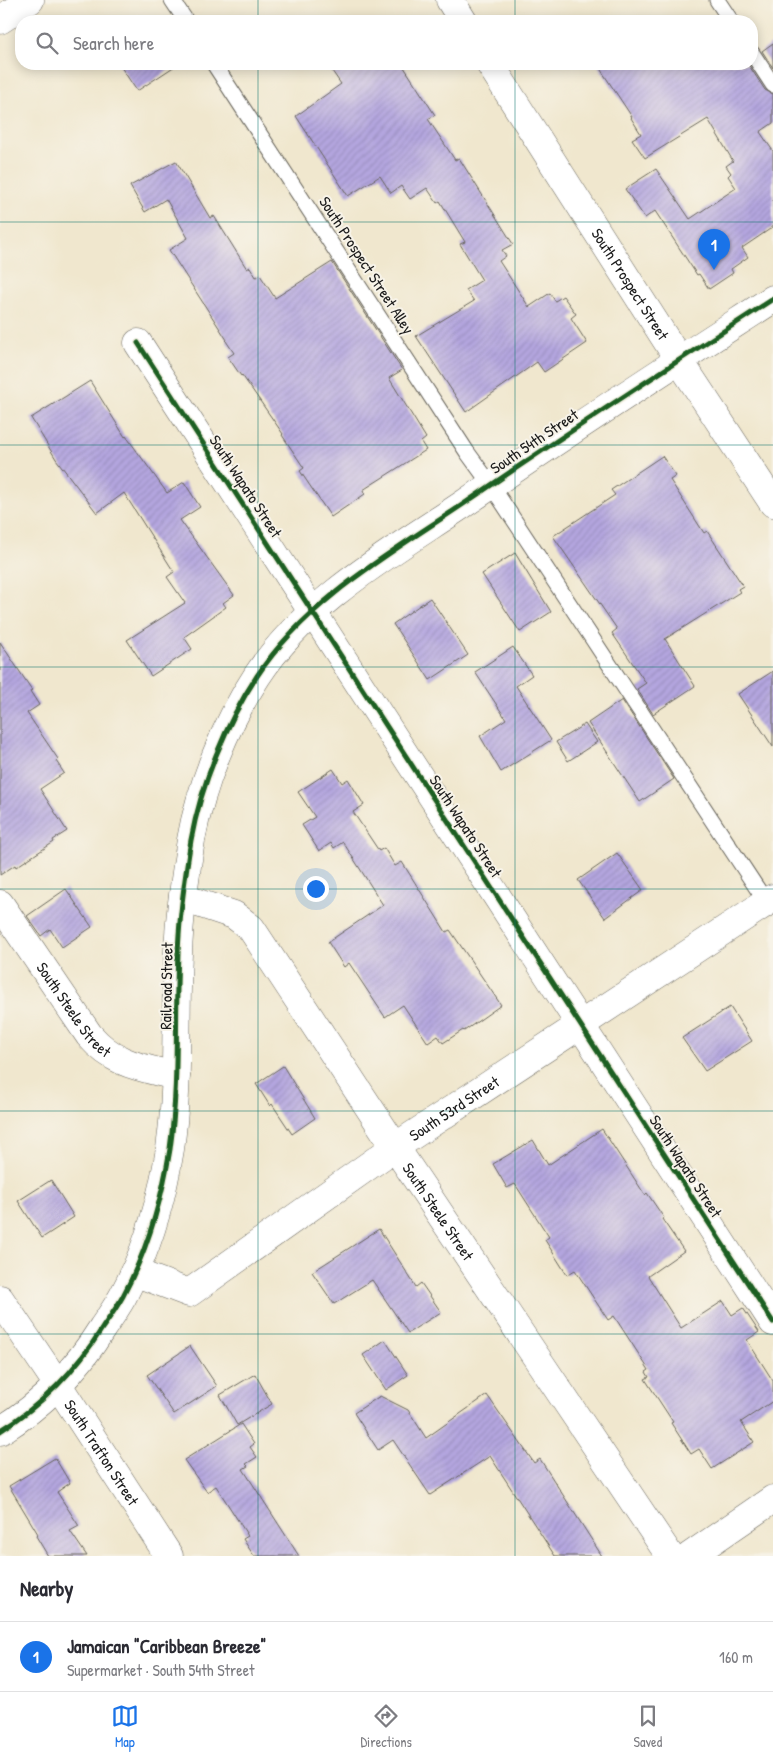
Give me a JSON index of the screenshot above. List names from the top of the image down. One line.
{"streets":{"street":["South Prospect Street","South 54th Street","South Wapato Street","Railroad Street","South Steele Street","South 53rd Street","South Trafton Street"],"lane":["South Prospect Street Alley"]},"crossings":[["South Prospect Street Alley","South 54th Street"],["South Prospect Street Alley","South 53rd Street"],["South Prospect Street","South 54th Street"],["South 54th Street","South Wapato Street"],["South 54th Street","Railroad Street"],["South Wapato Street","Railroad Street"],["South Wapato Street","South 53rd Street"],["Railroad Street","South Steele Street"],["Railroad Street","South 53rd Street"],["Railroad Street","South Trafton Street"],["South Steele Street","South 53rd Street"]],"page":{"search":"Search here","pins":"1","heading":"Nearby","list":[{"mark":"1","name":"Jamaican \"Caribbean Breeze\"","note":"Supermarket · South 54th Street","value":"160 m"}],"nav":["Map","Directions","Saved"]}}
